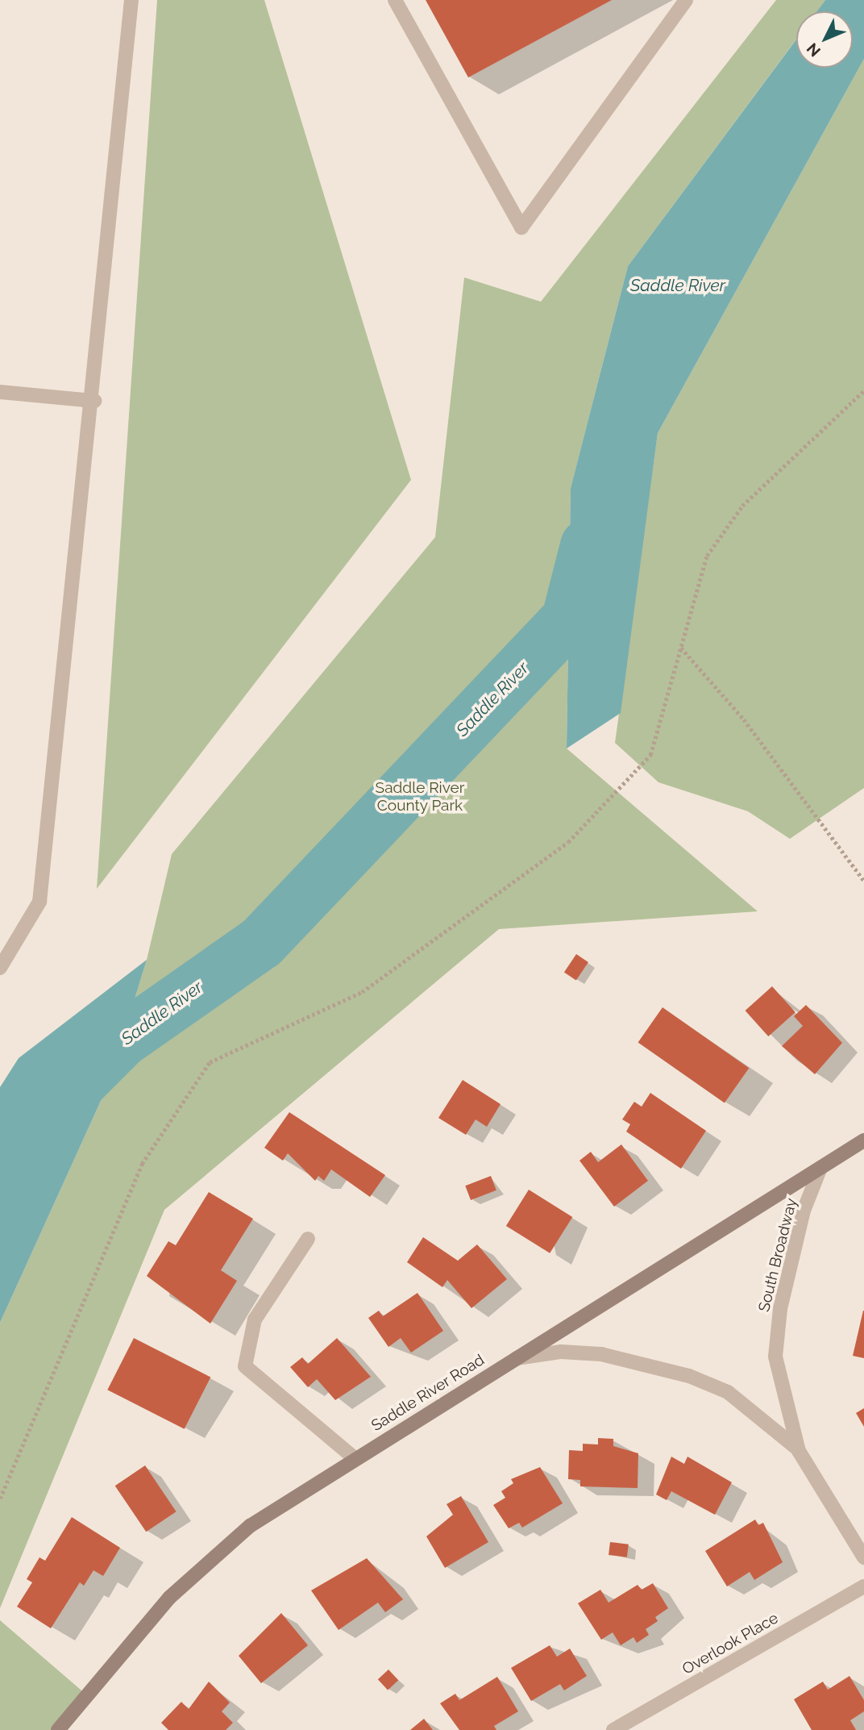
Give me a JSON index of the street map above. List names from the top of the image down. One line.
{"streets":{"street":["South Broadway","Saddle River Road","Overlook Place"]},"crossings":[["South Broadway","Saddle River Road"]],"water":["Saddle River"],"parks":["Saddle River County Park"],"north":"bottom left"}
